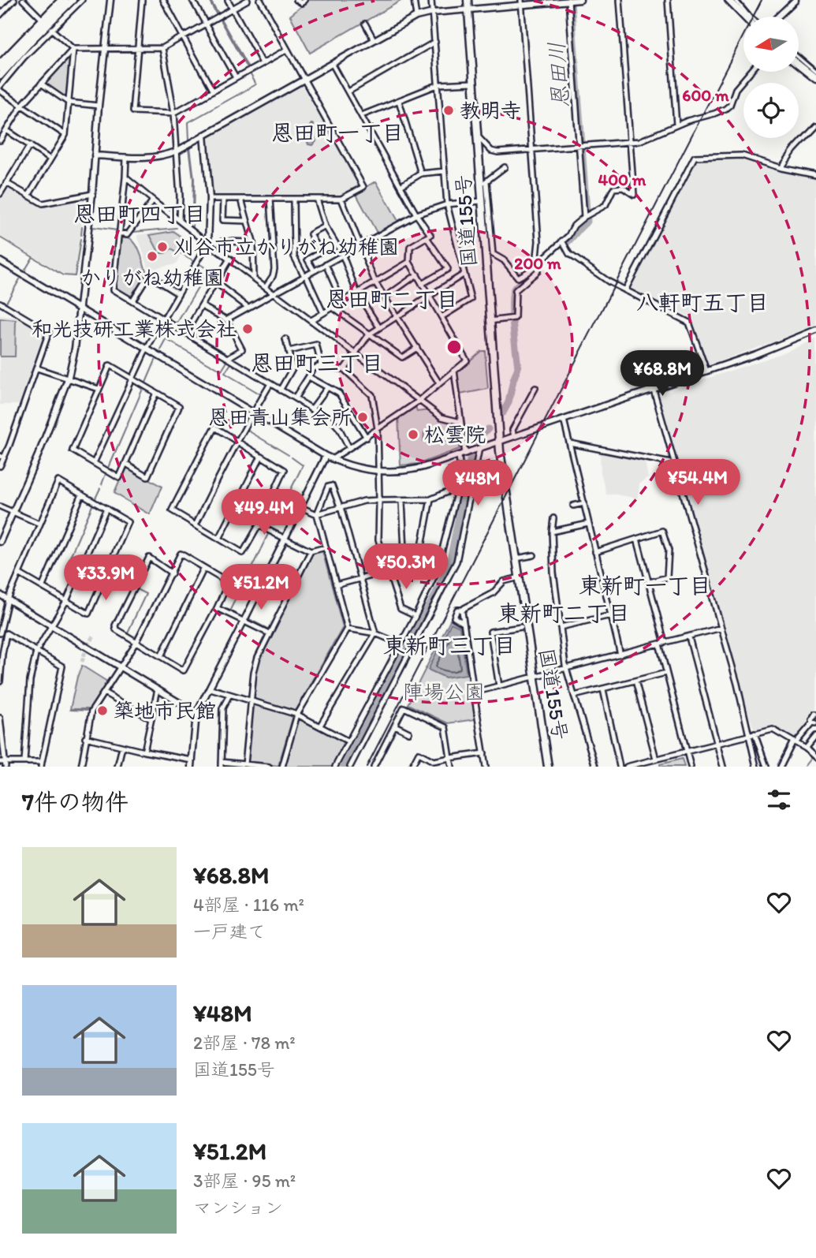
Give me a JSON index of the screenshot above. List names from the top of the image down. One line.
{"streets":{"main road":["国道155号"]},"districts":["恩田町一丁目","恩田町四丁目","恩田町二丁目","八軒町五丁目","恩田町三丁目","東新町一丁目","東新町二丁目","東新町三丁目"],"water":["恩田川"],"parks":["陣場公園"],"places":["教明寺","刈谷市立かりがね幼稚園","かりがね幼稚園","和光技研工業株式会社","恩田青山集会所","松雲院","築地市民館"],"north":"left","page":{"price":["¥68.8M","¥54.4M","¥48M","¥49.4M","¥50.3M","¥33.9M","¥51.2M"],"heading":"7件の物件","list":[{"name":"¥68.8M","note":"4部屋 · 116 m² · 一戸建て"},{"name":"¥48M","note":"2部屋 · 78 m² · 国道155号"},{"name":"¥51.2M","note":"3部屋 · 95 m² · マンション"}]},"rings":["600 m","400 m","200 m"]}
